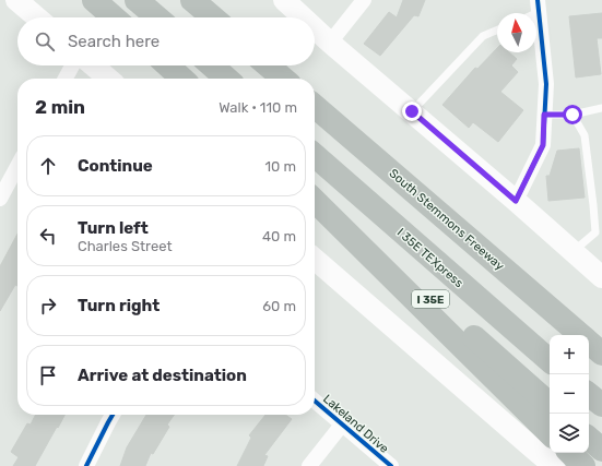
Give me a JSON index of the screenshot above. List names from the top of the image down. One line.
{"streets":{"highway":["South Stemmons Freeway","I 35E TEXpress","I 35E"],"street":["Lakeland Drive"]},"north":"top","page":{"search":"Search here","heading":["2 min","Walk · 110 m"],"list":[["Continue","10 m"],["Turn left","Charles Street","40 m"],["Turn right","60 m"],"Arrive at destination"],"map_buttons":["+","−"]}}
